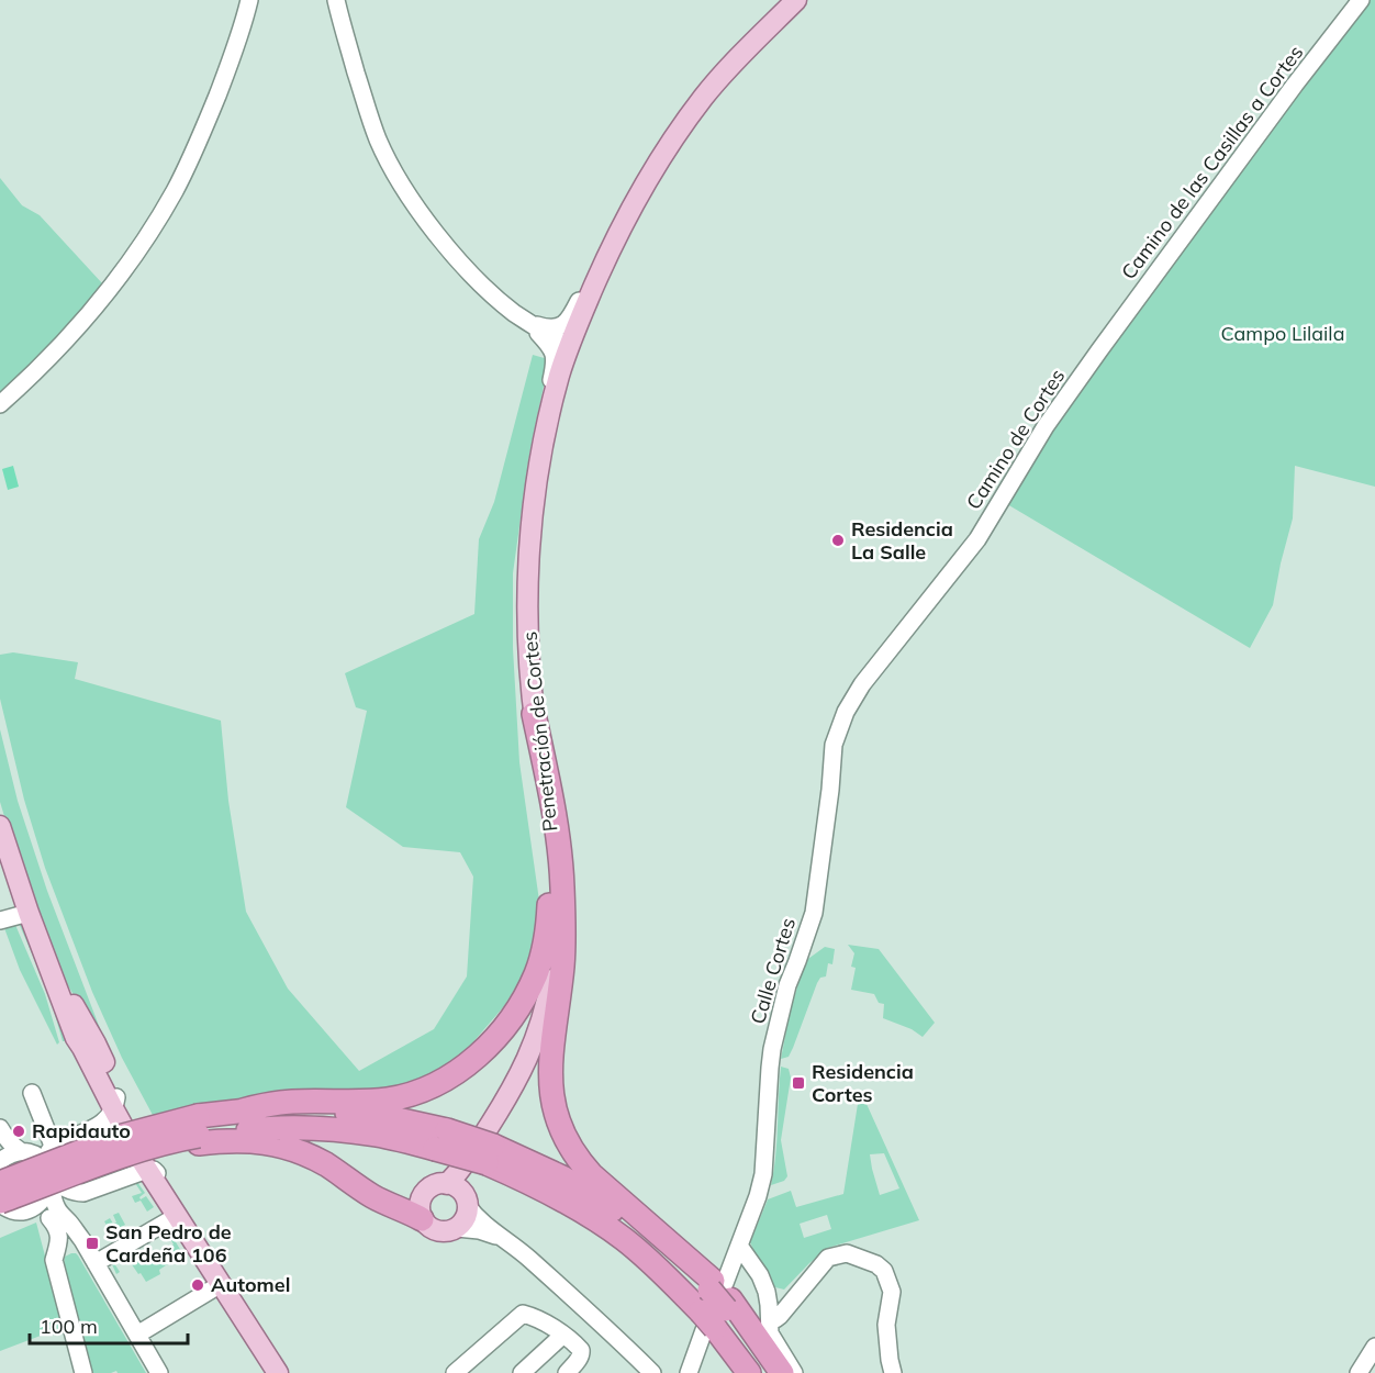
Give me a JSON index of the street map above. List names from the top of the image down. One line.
{"streets":{"main road":["Penetración de Cortes"],"street":["Camino de las Casillas a Cortes","Camino de Cortes","Calle Cortes"]},"crossings":[["Camino de las Casillas a Cortes","Camino de Cortes"],["Camino de Cortes","Calle Cortes"]],"parks":["Campo Lilaila"],"places":{"other":["Residencia La Salle","Rapidauto","Automel"],"transit":["Residencia Cortes","San Pedro de Cardeña 106"]},"scale_bar":"100 m"}
